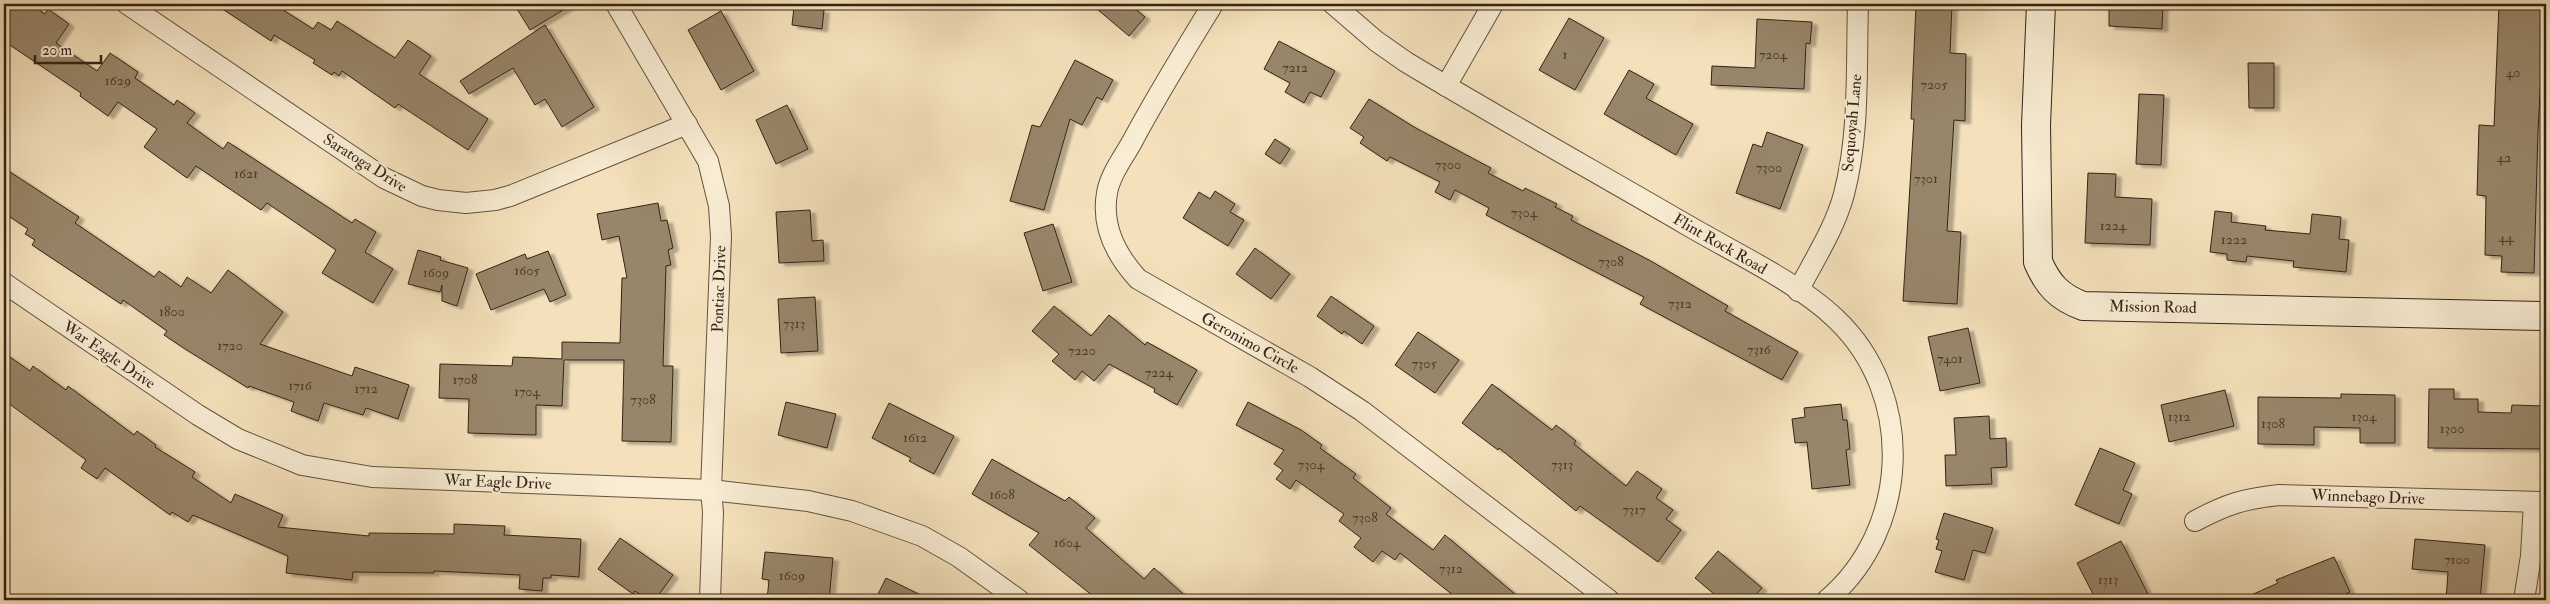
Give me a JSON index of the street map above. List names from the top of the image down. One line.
{"streets":{"street":["Sequoyah Lane","Saratoga Drive","Flint Rock Road","Pontiac Drive","Mission Road","Geronimo Circle","War Eagle Drive","Winnebago Drive"]},"crossings":[["Sequoyah Lane","Flint Rock Road"],["Saratoga Drive","Pontiac Drive"],["Pontiac Drive","War Eagle Drive"]],"house_numbers":["1","7204","7212","40","1629","7205","42","7300","7300","1621","7301","7304","1224","44","1222","7308","1605","1609","7312","1800","7313","1720","7316","7220","7401","7305","7224","1708","1716","1712","1704","7308","1312","1304","1308","1300","1612","7304","7313","1608","7317","7308","1604","7100","7312","1609","1313"],"scale_bar":"20 m"}
